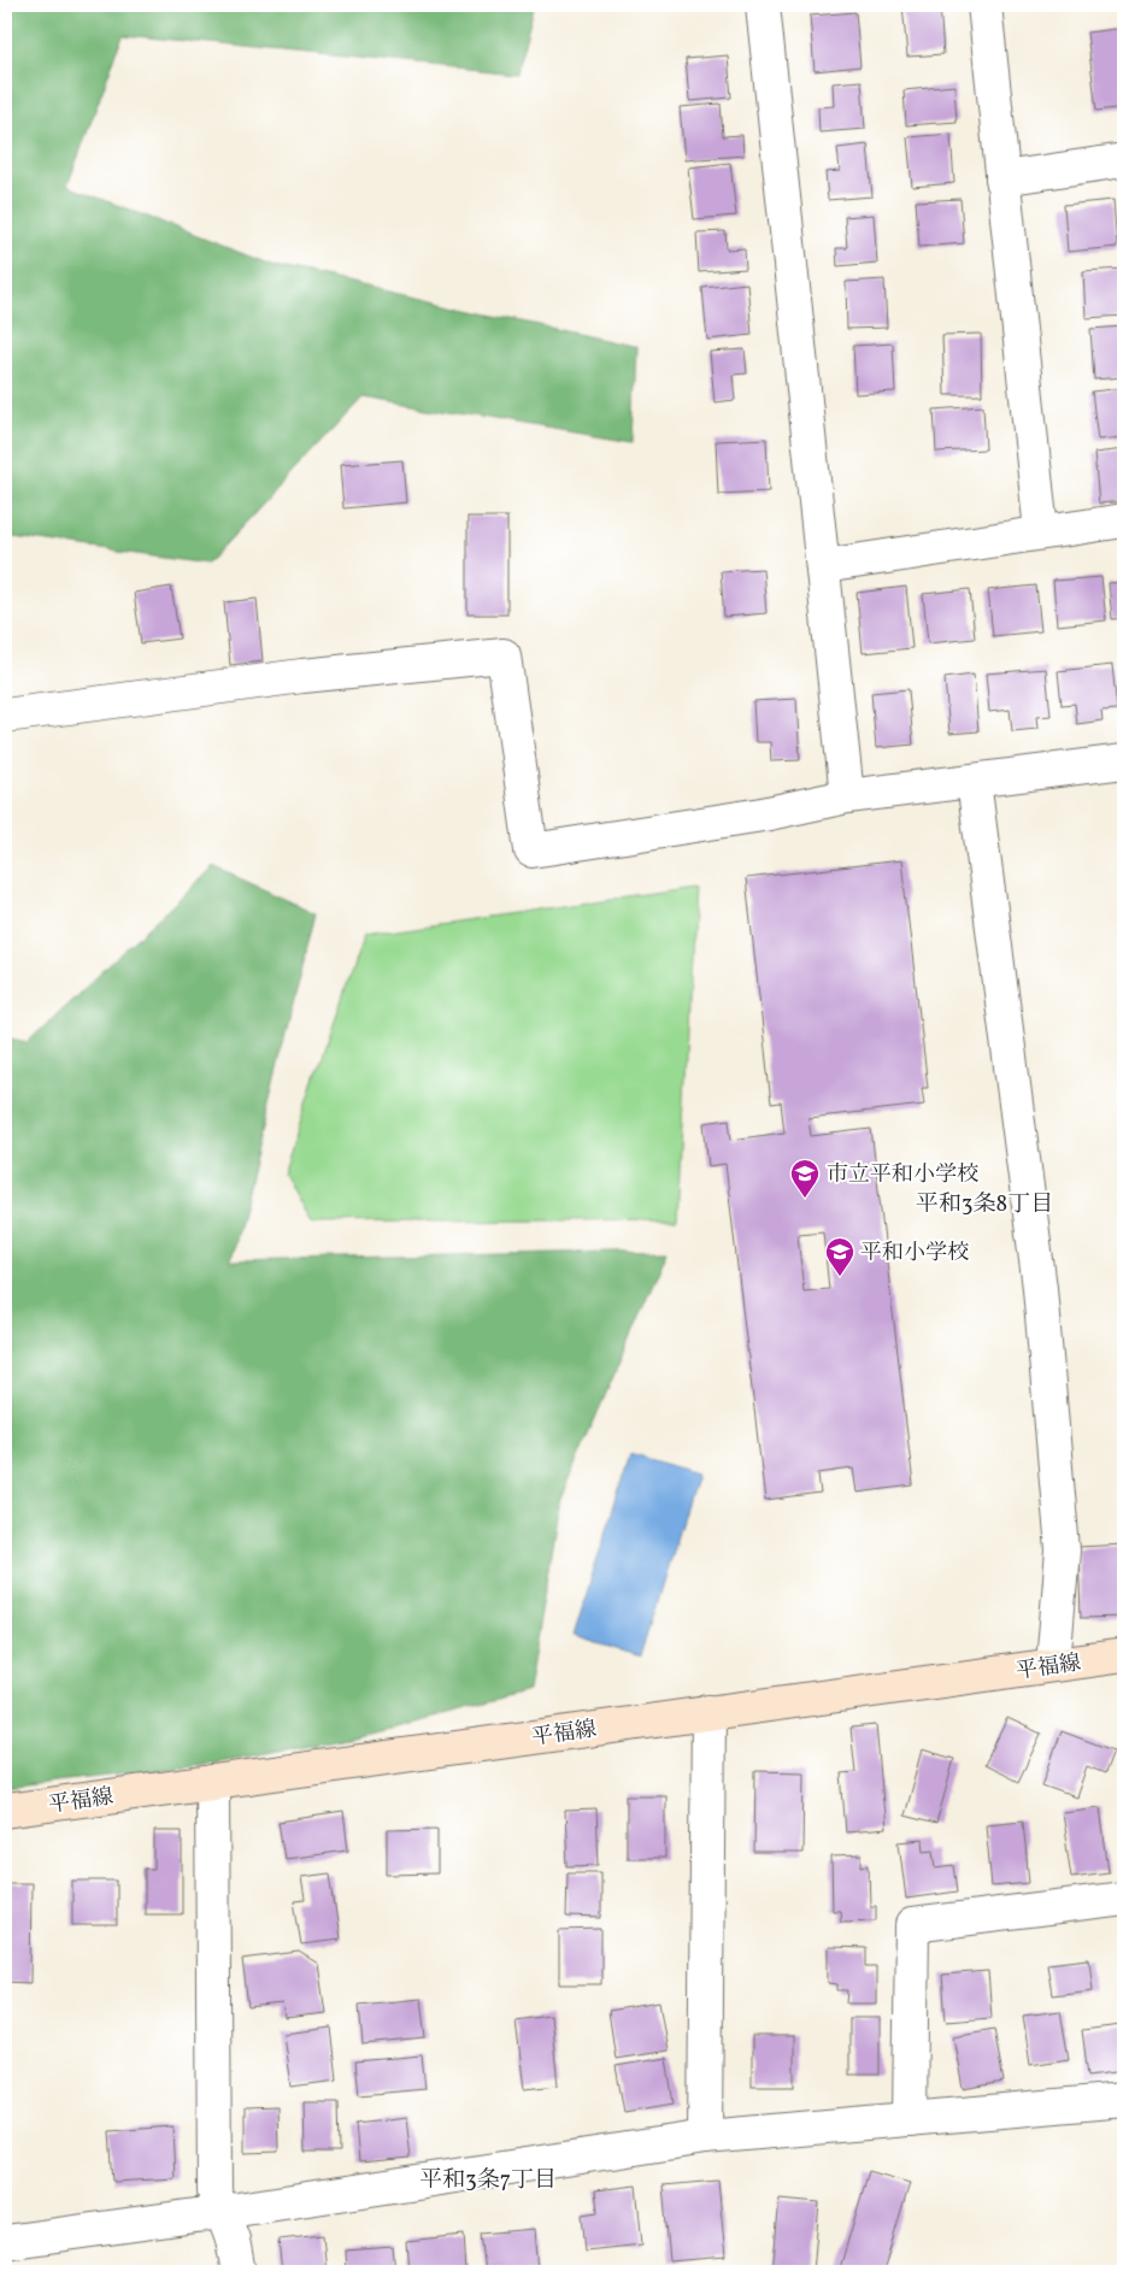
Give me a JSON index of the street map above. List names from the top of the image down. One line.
{"streets":{"street":["平福線"]},"districts":["平和3条8丁目","平和3条7丁目"],"places":{"school or university":["市立平和小学校","平和小学校"]}}
